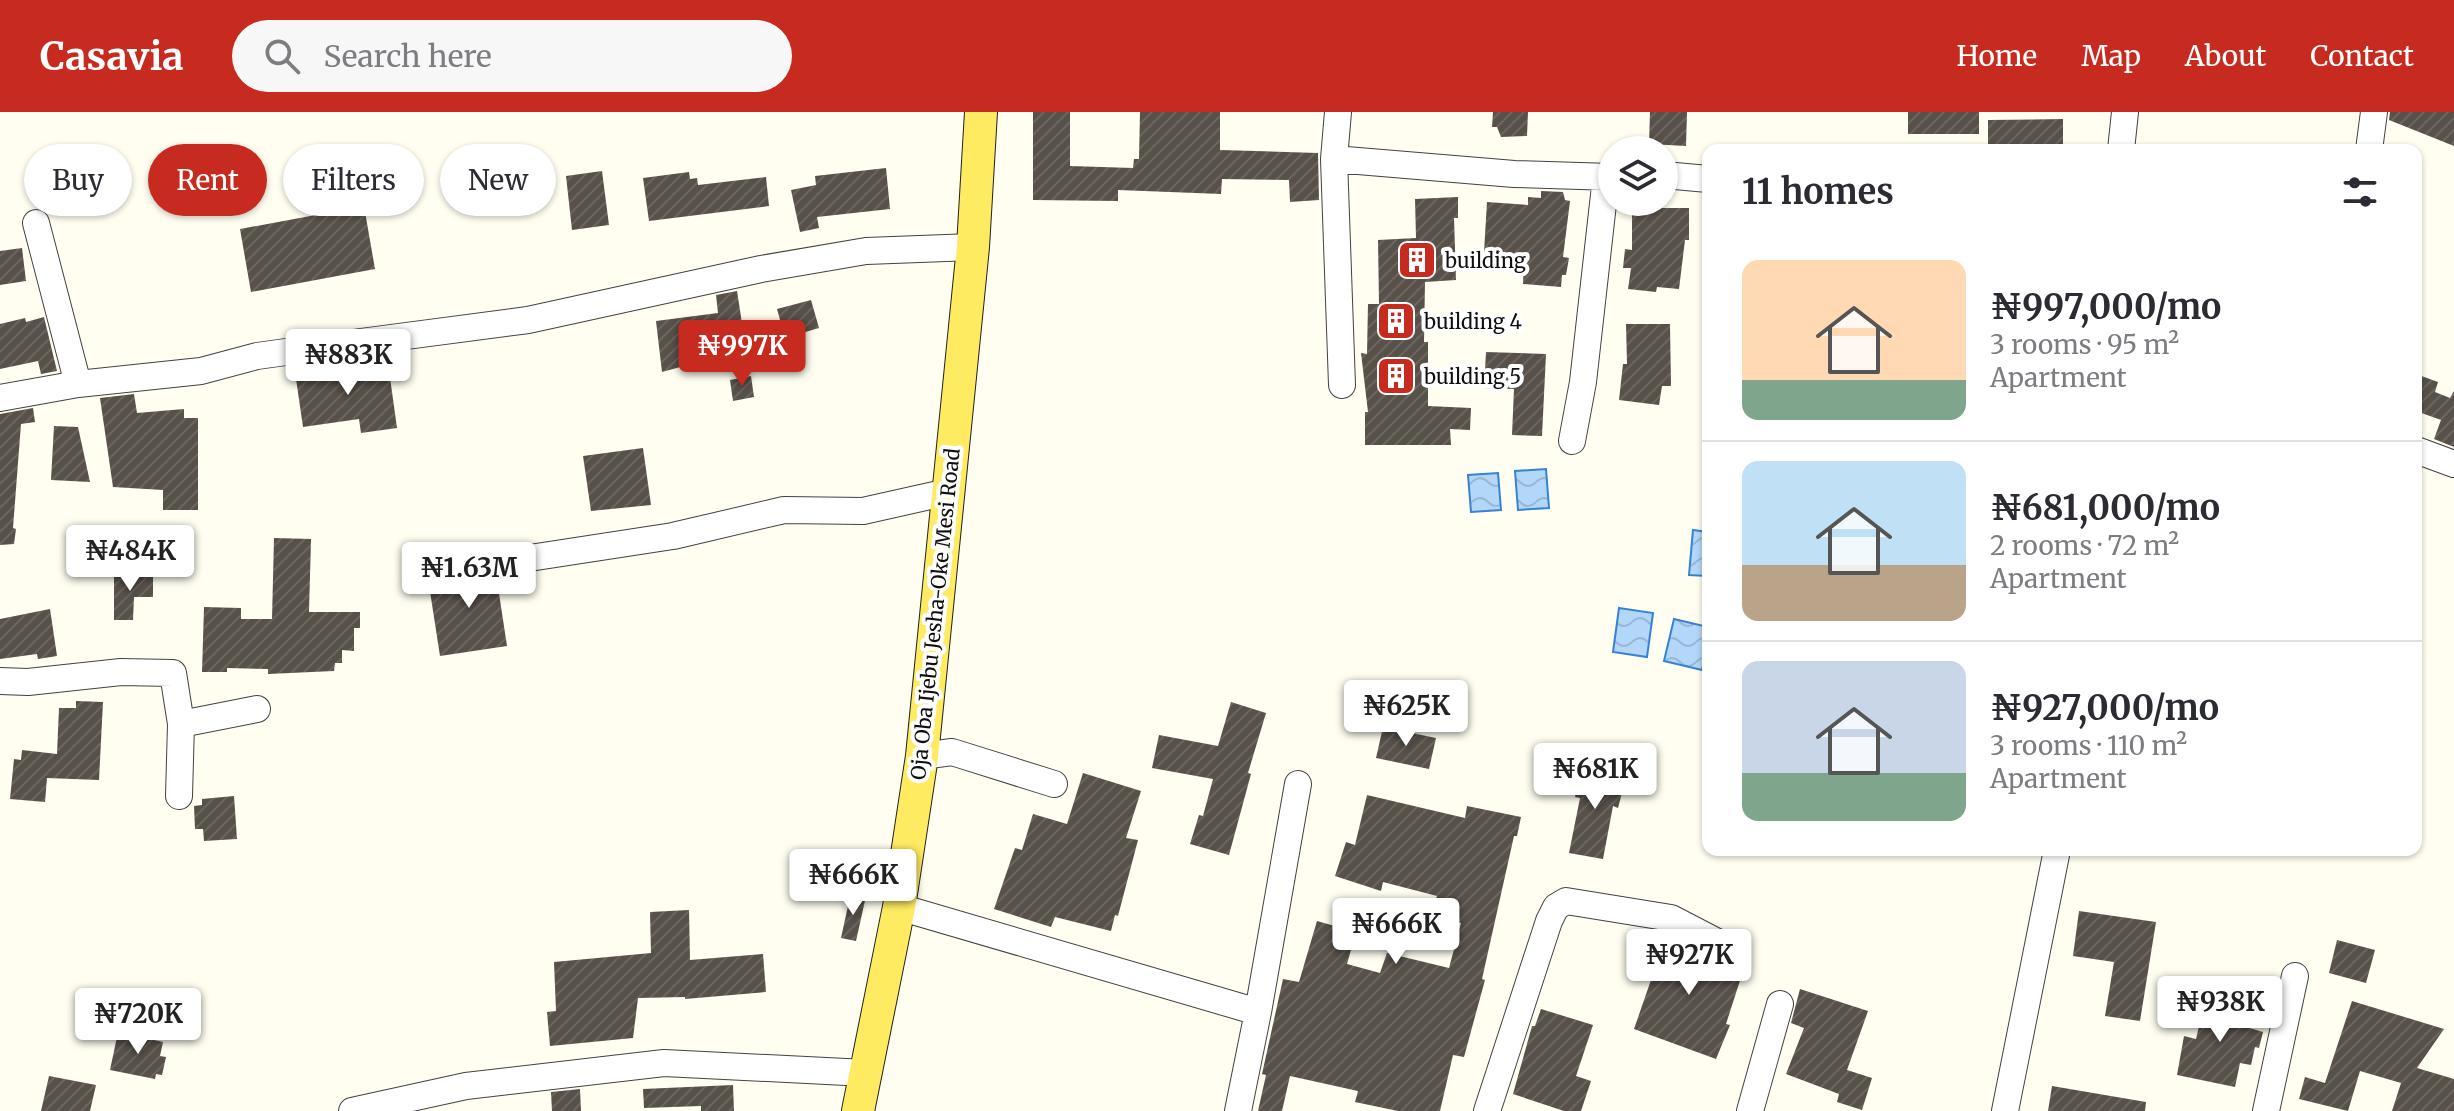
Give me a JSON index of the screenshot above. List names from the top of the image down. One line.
{"streets":{"main road":["Oja Oba Ijebu Jesha-Oke Mesi Road"]},"places":{"building":["building","building 4","building 5"]},"page":{"header":"Casavia","search":"Search here","nav":["Home","Map","About","Contact"],"chip":["Buy","Rent","Filters","New"],"heading":"11 homes","list":[{"name":"₦997,000/mo","note":"3 rooms · 95 m² · Apartment"},{"name":"₦681,000/mo","note":"2 rooms · 72 m² · Apartment"},{"name":"₦927,000/mo","note":"3 rooms · 110 m² · Apartment"}],"price":["₦997K","₦883K","₦484K","₦1.63M","₦625K","₦681K","₦666K","₦666K","₦927K","₦938K","₦720K"]}}
